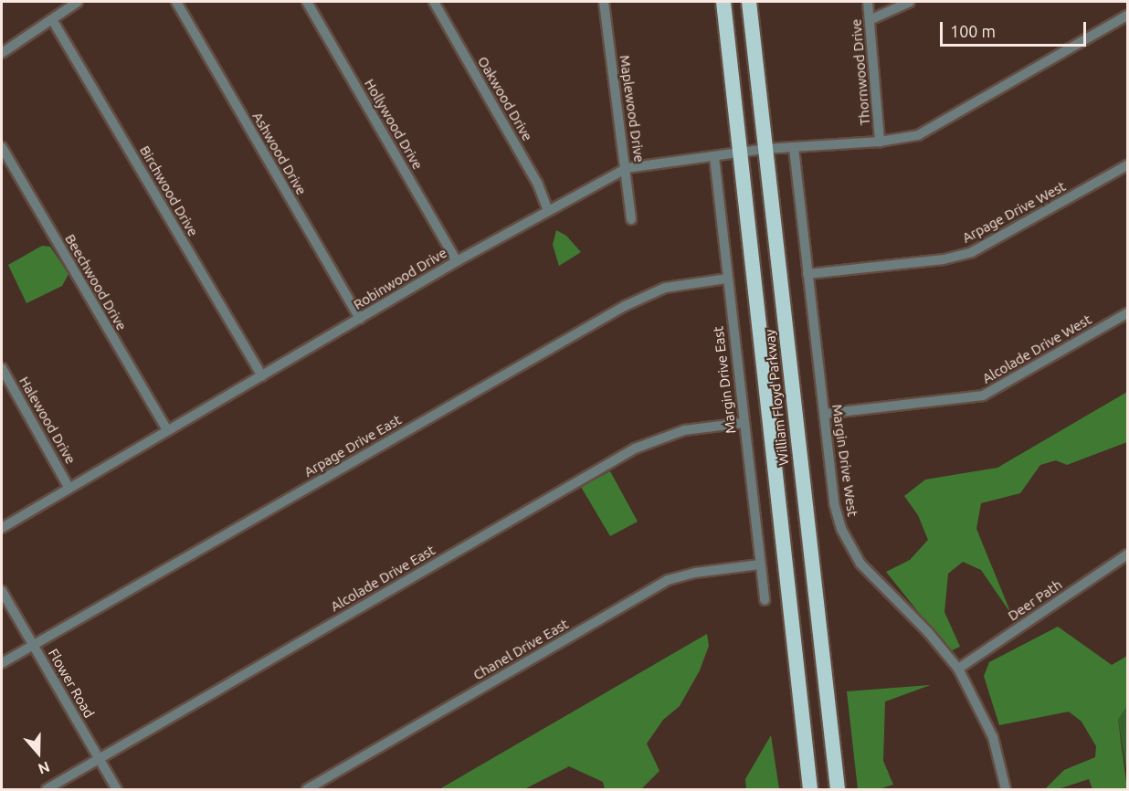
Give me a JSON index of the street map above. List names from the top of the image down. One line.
{"streets":{"highway":["William Floyd Parkway"],"street":["Thornwood Drive","Oakwood Drive","Maplewood Drive","Hollywood Drive","Ashwood Drive","Birchwood Drive","Arpage Drive West","Robinwood Drive","Beechwood Drive","Alcolade Drive West","Margin Drive East","Halewood Drive","Arpage Drive East","Margin Drive West","Alcolade Drive East","Deer Path","Chanel Drive East","Flower Road"]},"crossings":[["Thornwood Drive","Robinwood Drive"],["Oakwood Drive","Robinwood Drive"],["Maplewood Drive","Robinwood Drive"],["Hollywood Drive","Robinwood Drive"],["Ashwood Drive","Robinwood Drive"],["Birchwood Drive","Robinwood Drive"],["Arpage Drive West","Margin Drive West"],["Robinwood Drive","Beechwood Drive"],["Robinwood Drive","Margin Drive East"],["Robinwood Drive","William Floyd Parkway"],["Robinwood Drive","Halewood Drive"],["Robinwood Drive","Margin Drive West"],["Alcolade Drive West","Margin Drive West"],["Margin Drive East","Arpage Drive East"],["Margin Drive East","Alcolade Drive East"],["Margin Drive East","Chanel Drive East"],["Arpage Drive East","Flower Road"],["Margin Drive West","Deer Path"],["Alcolade Drive East","Flower Road"]],"scale_bar":"100 m","north":"bottom"}
